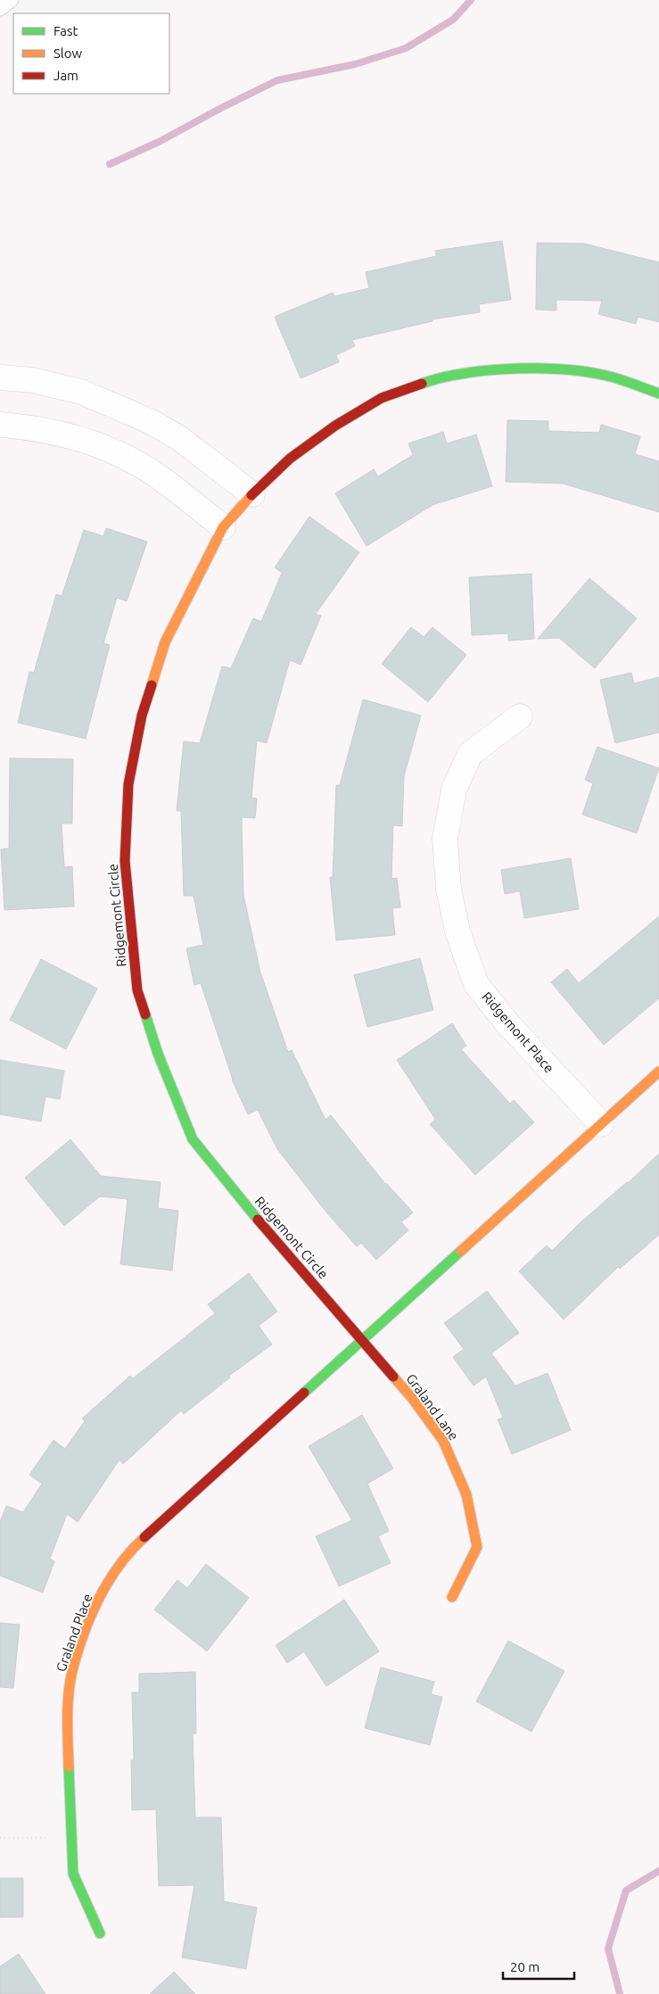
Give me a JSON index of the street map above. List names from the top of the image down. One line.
{"streets":{"street":["Ridgemont Circle","Ridgemont Place","Graland Lane","Graland Place"]},"crossings":[["Ridgemont Circle","Graland Lane"],["Ridgemont Circle","Graland Place"],["Graland Lane","Graland Place"]],"legend":["Fast","Slow","Jam"],"scale_bar":"20 m"}
